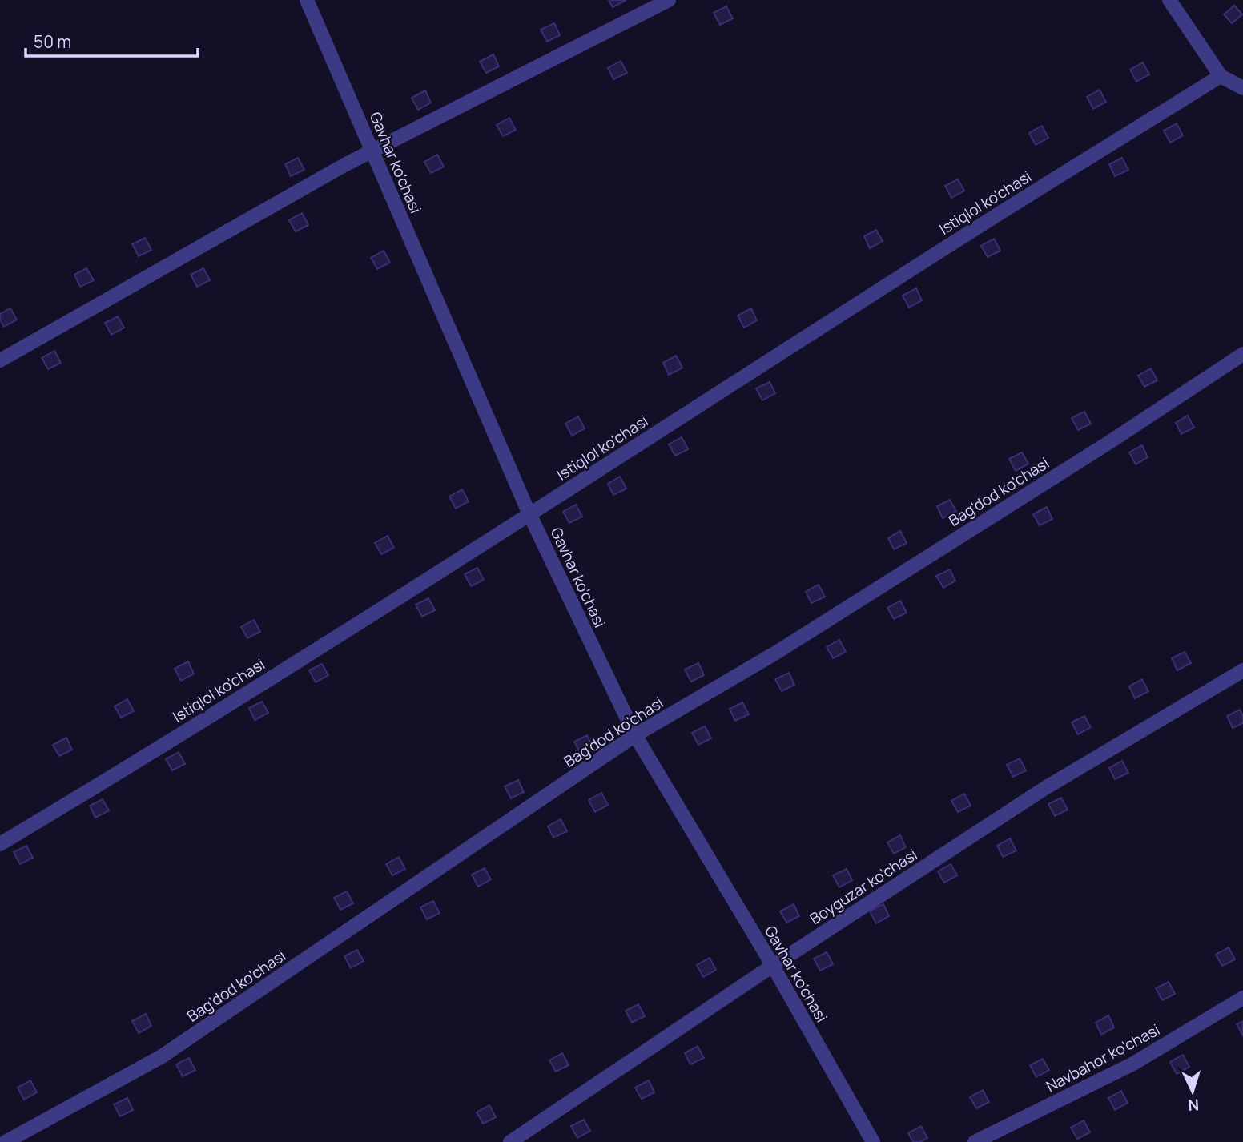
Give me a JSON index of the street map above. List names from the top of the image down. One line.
{"streets":{"street":["Gavhar ko'chasi","Istiqlol ko'chasi","Bag'dod ko'chasi","Boyguzar ko'chasi","Navbahor ko'chasi"]},"crossings":[["Gavhar ko'chasi","Istiqlol ko'chasi"],["Gavhar ko'chasi","Bag'dod ko'chasi"],["Gavhar ko'chasi","Boyguzar ko'chasi"]],"scale_bar":"50 m","north":"bottom"}
